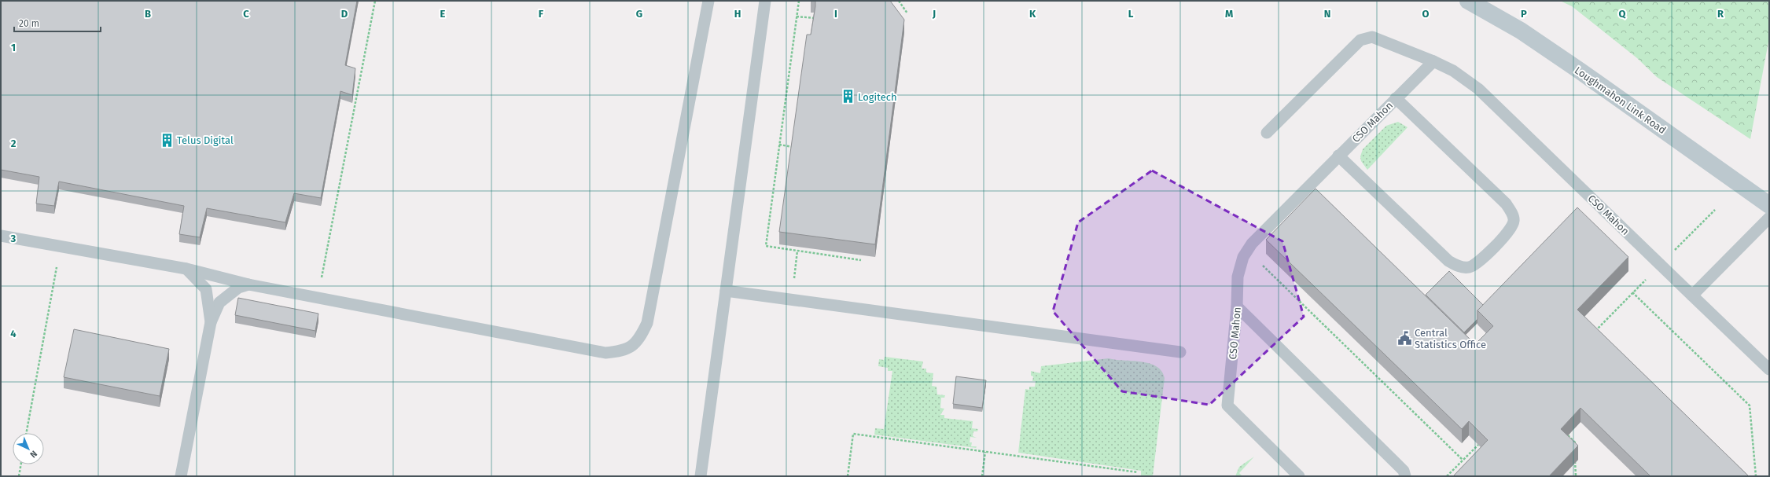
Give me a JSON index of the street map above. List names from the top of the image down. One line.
{"streets":{"main road":["Loughmahon Link Road"],"lane":["CSO Mahon"]},"places":{"building":["Logitech","Telus Digital"],"public building":["Central Statistics Office"]},"scale_bar":"20 m","north":"bottom right","grid":{"columns":["B","C","D","E","F","G","H","I","J","K","L","M","N","O","P","Q","R"],"rows":["1","2","3","4"]}}
